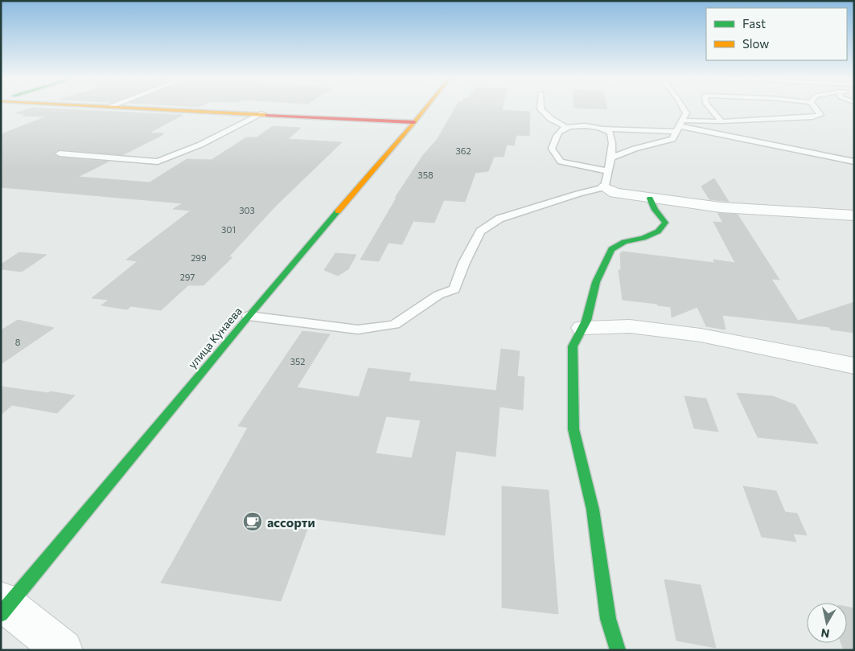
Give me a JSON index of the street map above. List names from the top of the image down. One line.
{"streets":{"street":["улица Кунаева"]},"places":{"cafe":["ассорти"]},"house_numbers":["362","358","303","301","299","297","8","352"],"legend":["Fast","Slow"],"north":"bottom"}
